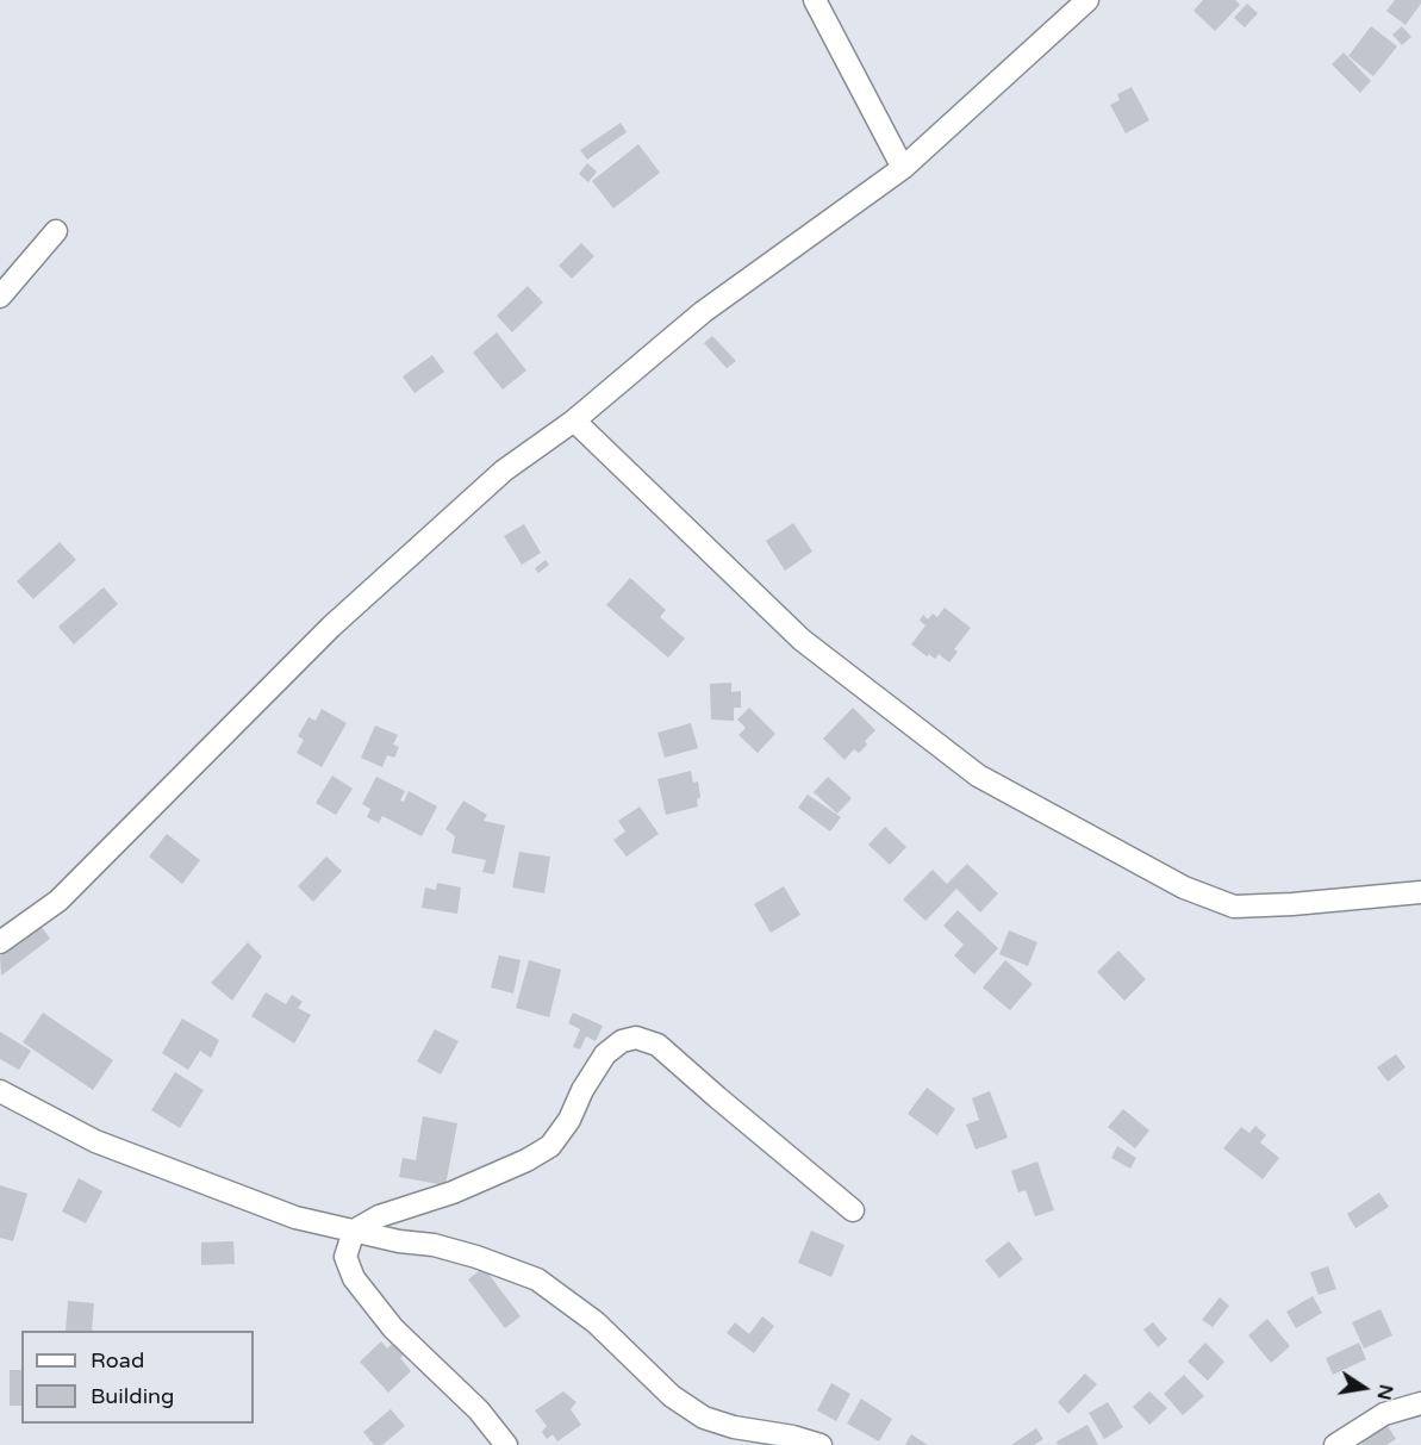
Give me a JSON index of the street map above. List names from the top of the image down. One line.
{"legend":["Road","Building"],"north":"right"}
